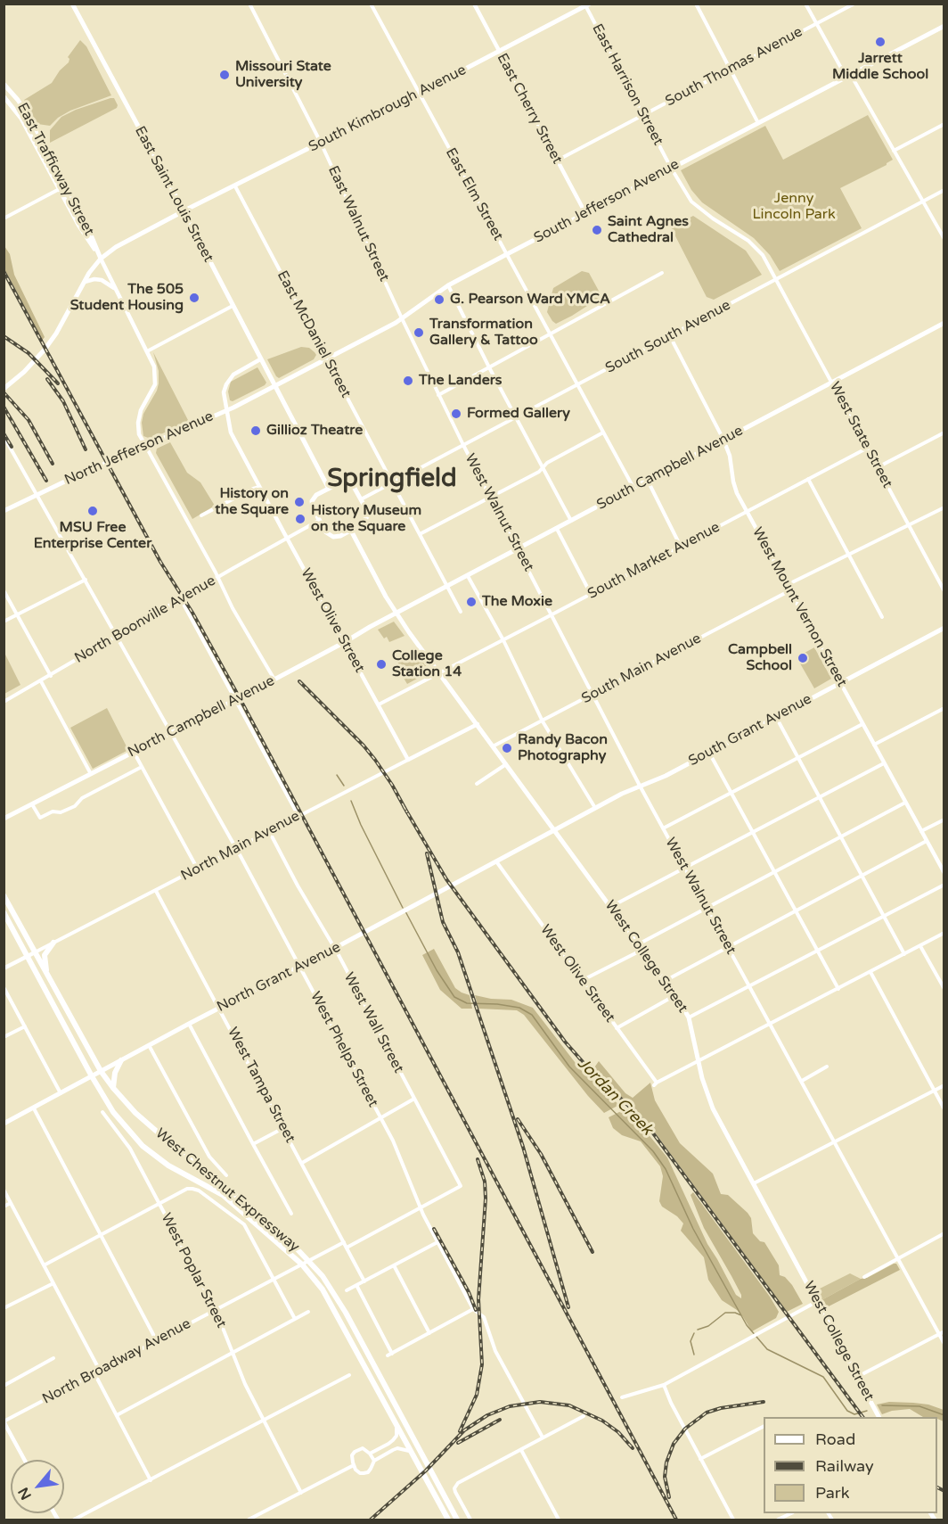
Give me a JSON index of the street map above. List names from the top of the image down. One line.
{"streets":{"main road":["South Kimbrough Avenue","East Trafficway Street","East Saint Louis Street","South Jefferson Avenue","North Jefferson Avenue","South Campbell Avenue","North Campbell Avenue","South Grant Avenue","West College Street","North Grant Avenue","West Chestnut Expressway"],"street":["South Thomas Avenue","East Harrison Street","East Cherry Street","East Elm Street","East Walnut Street","East McDaniel Street","South South Avenue","West State Street","West Walnut Street","South Market Avenue","West Mount Vernon Street","North Boonville Avenue","West Olive Street","South Main Avenue","North Main Avenue","West Wall Street","West Phelps Street","West Tampa Street","West Poplar Street","North Broadway Avenue"]},"crossings":[["South Thomas Avenue","East Harrison Street"],["South Thomas Avenue","East Cherry Street"],["East Harrison Street","South Kimbrough Avenue"],["East Harrison Street","South Jefferson Avenue"],["East Harrison Street","South South Avenue"],["East Harrison Street","West State Street"],["South Kimbrough Avenue","East Cherry Street"],["South Kimbrough Avenue","East Trafficway Street"],["South Kimbrough Avenue","East Saint Louis Street"],["South Kimbrough Avenue","East Elm Street"],["South Kimbrough Avenue","East Walnut Street"],["South Kimbrough Avenue","East McDaniel Street"],["East Cherry Street","South Jefferson Avenue"],["East Trafficway Street","North Jefferson Avenue"],["East Saint Louis Street","South Jefferson Avenue"],["East Saint Louis Street","South South Avenue"],["East Saint Louis Street","North Jefferson Avenue"],["East Saint Louis Street","North Boonville Avenue"],["East Saint Louis Street","West Olive Street"],["East Saint Louis Street","West College Street"],["East Elm Street","South Jefferson Avenue"],["East Elm Street","South South Avenue"],["East Elm Street","South Campbell Avenue"],["South Jefferson Avenue","East Walnut Street"],["South Jefferson Avenue","East McDaniel Street"],["South Jefferson Avenue","North Jefferson Avenue"],["East Walnut Street","South South Avenue"],["East Walnut Street","West Walnut Street"],["East McDaniel Street","South South Avenue"],["East McDaniel Street","South Campbell Avenue"],["South South Avenue","West State Street"],["South South Avenue","West Walnut Street"],["South South Avenue","West Mount Vernon Street"],["South South Avenue","North Boonville Avenue"],["South South Avenue","West College Street"],["West State Street","South Campbell Avenue"],["West State Street","South Market Avenue"],["North Jefferson Avenue","West Olive Street"],["North Jefferson Avenue","West Phelps Street"],["South Campbell Avenue","West Walnut Street"],["South Campbell Avenue","West Mount Vernon Street"],["South Campbell Avenue","North Campbell Avenue"],["South Campbell Avenue","West College Street"],["West Walnut Street","South Market Avenue"],["West Walnut Street","South Main Avenue"],["West Walnut Street","South Grant Avenue"],["South Market Avenue","West Mount Vernon Street"],["South Market Avenue","West Olive Street"],["South Market Avenue","West College Street"],["West Mount Vernon Street","South Main Avenue"],["West Mount Vernon Street","South Grant Avenue"],["North Boonville Avenue","West Olive Street"],["North Boonville Avenue","West College Street"],["North Boonville Avenue","West Phelps Street"],["West Olive Street","North Campbell Avenue"],["West Olive Street","North Main Avenue"],["West Olive Street","West College Street"],["West Olive Street","North Grant Avenue"],["South Main Avenue","West College Street"],["North Campbell Avenue","West College Street"],["North Campbell Avenue","West Phelps Street"],["South Grant Avenue","West College Street"],["South Grant Avenue","North Grant Avenue"],["North Main Avenue","West College Street"],["North Main Avenue","West Wall Street"],["North Main Avenue","West Phelps Street"],["North Main Avenue","West Tampa Street"],["North Main Avenue","West Chestnut Expressway"],["West College Street","North Grant Avenue"],["North Grant Avenue","West Tampa Street"],["North Grant Avenue","West Chestnut Expressway"],["West Wall Street","West Phelps Street"],["West Tampa Street","North Broadway Avenue"],["West Chestnut Expressway","North Broadway Avenue"],["West Poplar Street","North Broadway Avenue"]],"districts":["Springfield"],"water":["Jordan Creek"],"parks":["Jenny Lincoln Park"],"places":["Jarrett Middle School","Missouri State University","Saint Agnes Cathedral","The 505 Student Housing","G. Pearson Ward YMCA","Transformation Gallery & Tattoo","The Landers","Formed Gallery","Gillioz Theatre","History on the Square","MSU Free Enterprise Center","History Museum on the Square","The Moxie","Campbell School","College Station 14","Randy Bacon Photography"],"legend":["Road","Railway","Park"],"north":"bottom left"}
